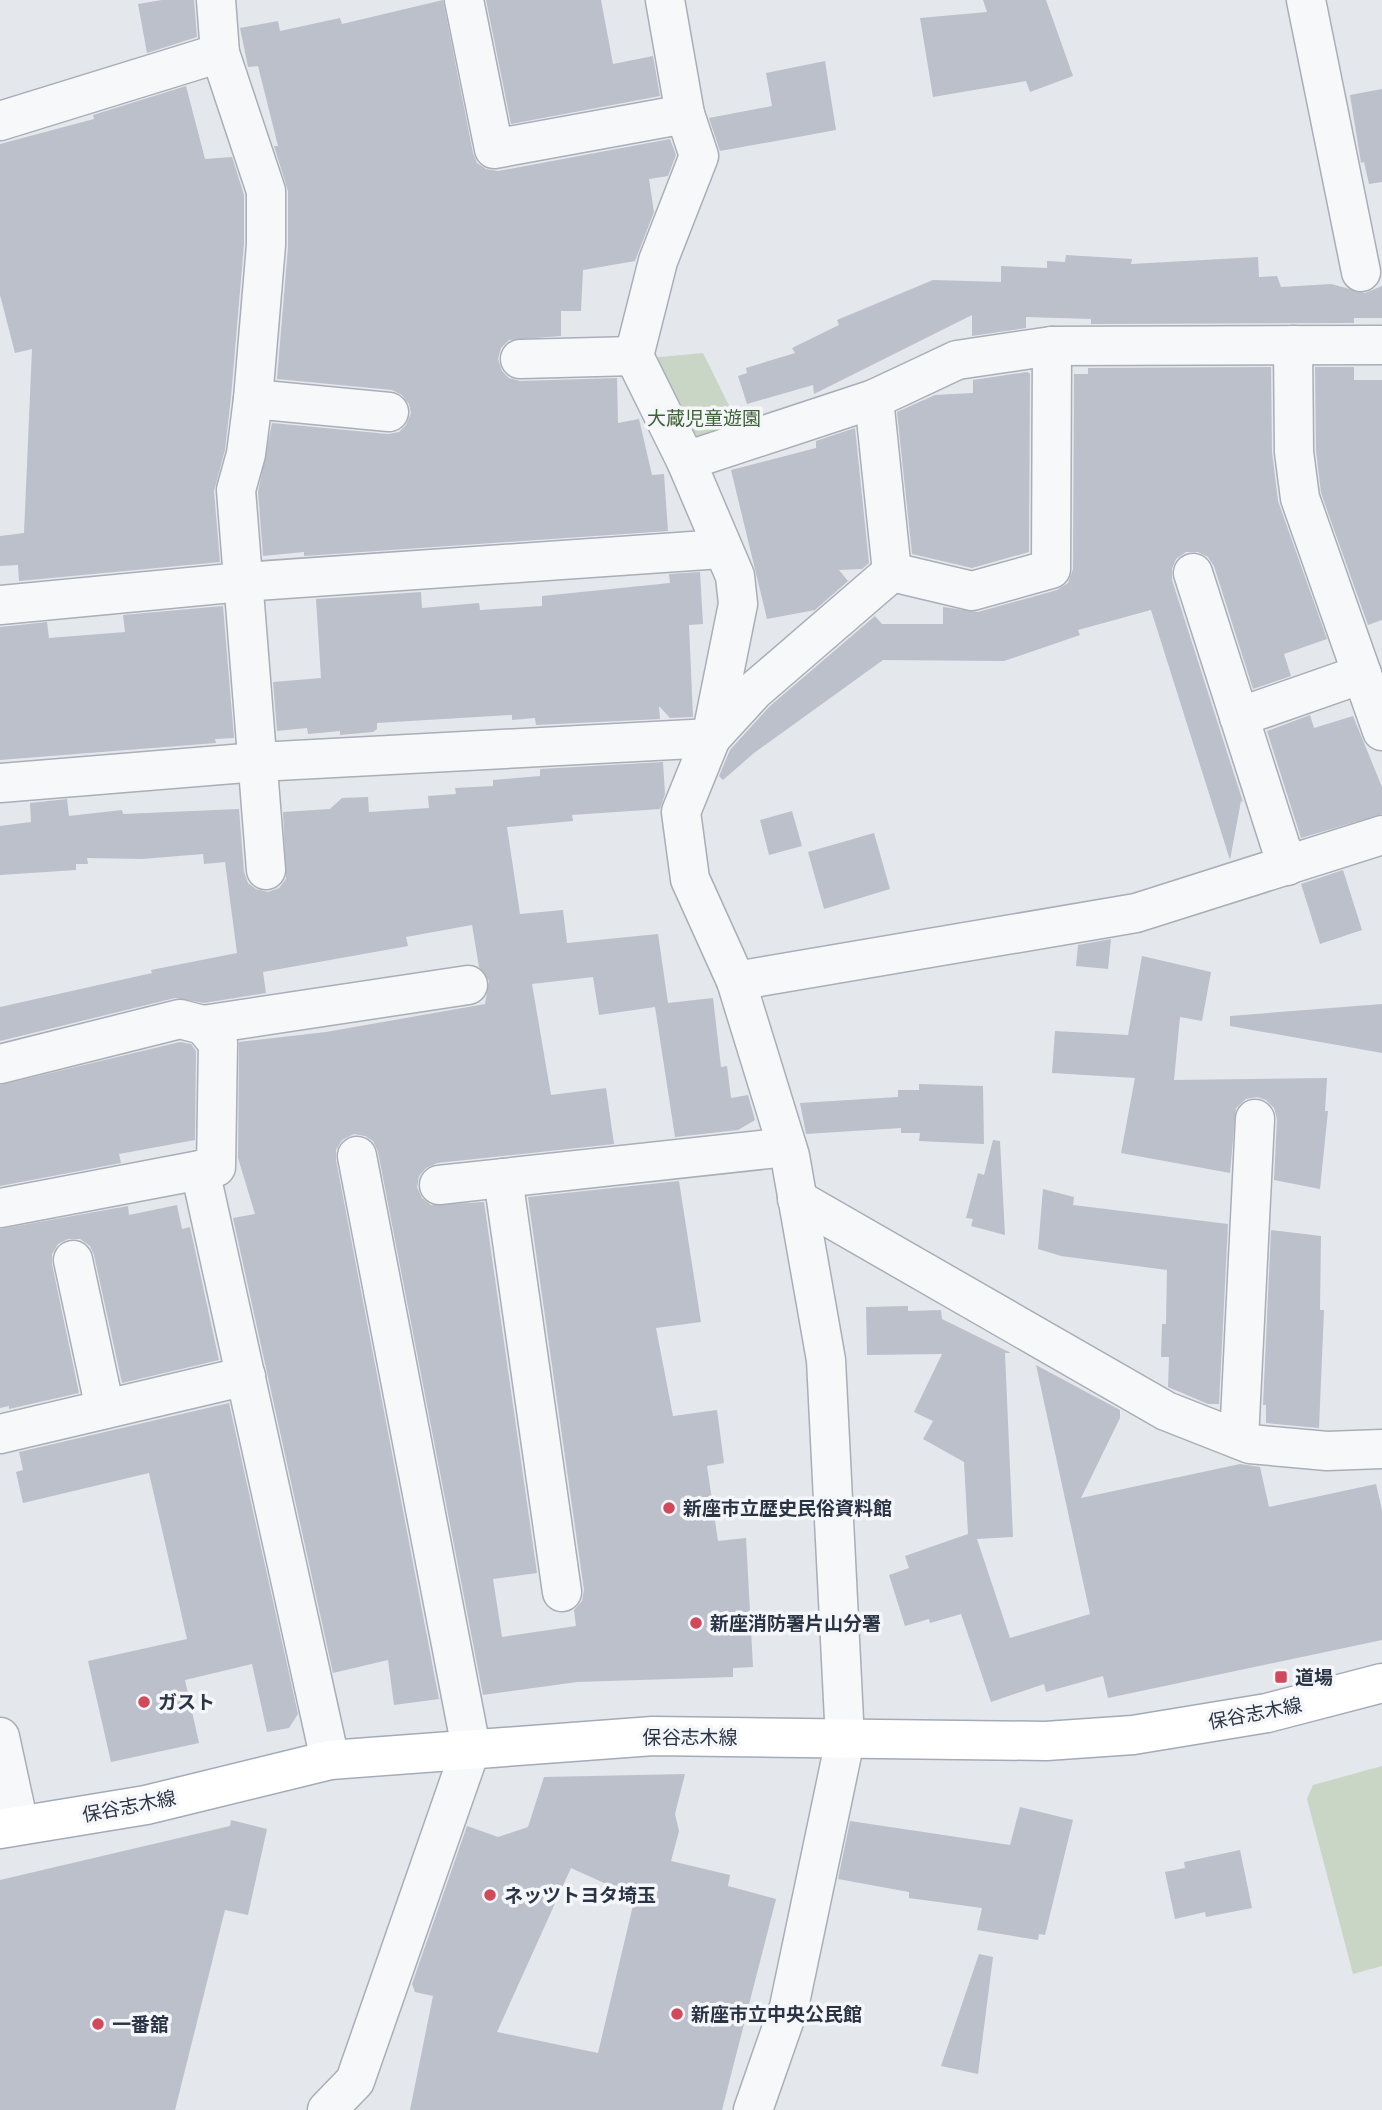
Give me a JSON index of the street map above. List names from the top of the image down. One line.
{"streets":{"main road":["保谷志木線"]},"parks":["大蔵児童遊園"],"places":{"other":["新座市立歴史民俗資料館","新座消防署片山分署","ガスト","ネッツトヨタ埼玉","新座市立中央公民館","一番舘"],"transit":["道場"]}}
